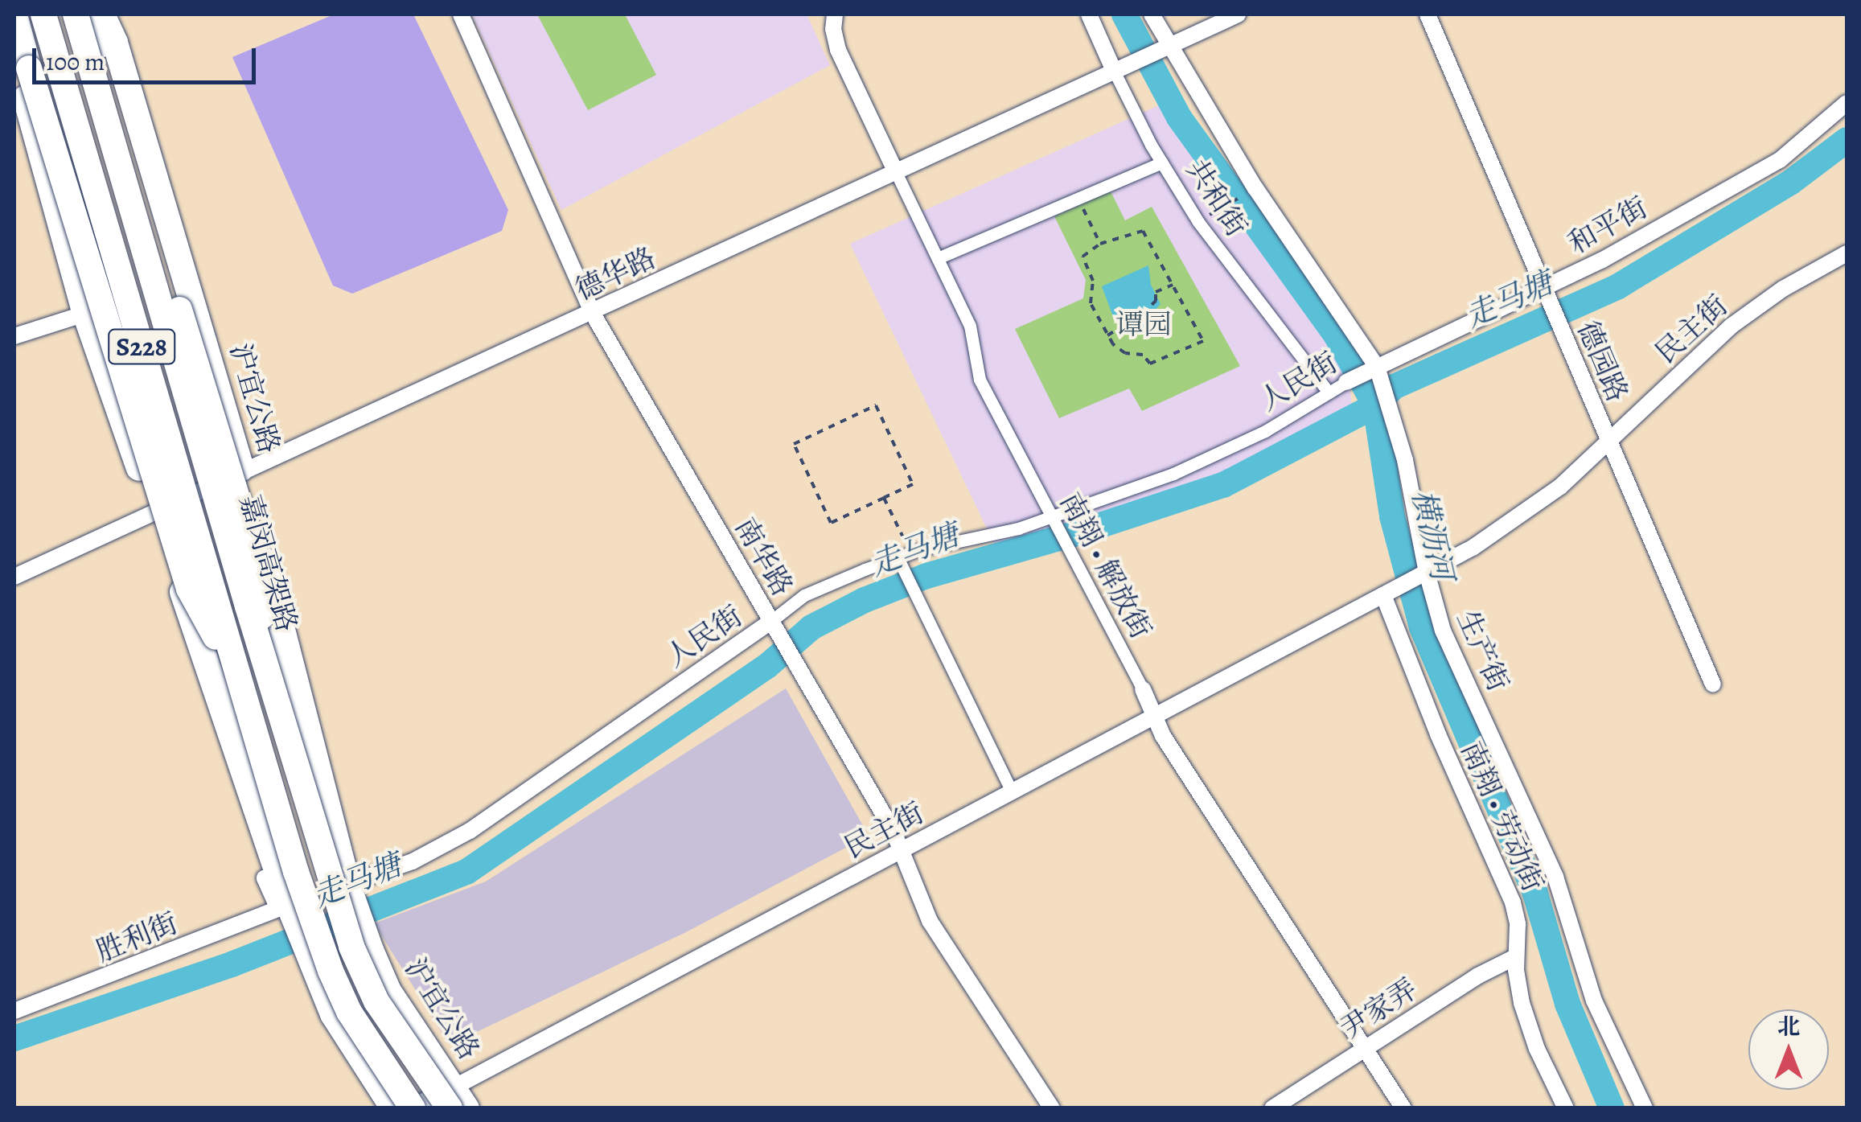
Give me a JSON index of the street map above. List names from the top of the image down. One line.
{"streets":{"main road":["S228","沪宜公路","嘉闵高架路"],"street":["共和街","和平街","德华路","民主街","德园路","人民街","南华路","南翔 • 解放街","生产街","南翔 • 劳动街","胜利街","尹家弄"]},"crossings":[["共和街","德华路"],["共和街","人民街"],["和平街","德园路"],["和平街","人民街"],["和平街","生产街"],["德华路","沪宜公路"],["德华路","南华路"],["德华路","南翔 • 解放街"],["德华路","生产街"],["民主街","S228"],["民主街","德园路"],["民主街","沪宜公路"],["民主街","南华路"],["民主街","嘉闵高架路"],["民主街","南翔 • 解放街"],["民主街","生产街"],["民主街","南翔 • 劳动街"],["人民街","沪宜公路"],["人民街","南华路"],["人民街","南翔 • 解放街"],["人民街","生产街"],["沪宜公路","嘉闵高架路"],["南翔 • 解放街","尹家弄"],["南翔 • 劳动街","尹家弄"]],"water":["走马塘","横沥河"],"parks":["谭园"],"scale_bar":"100 m","north":"top"}
